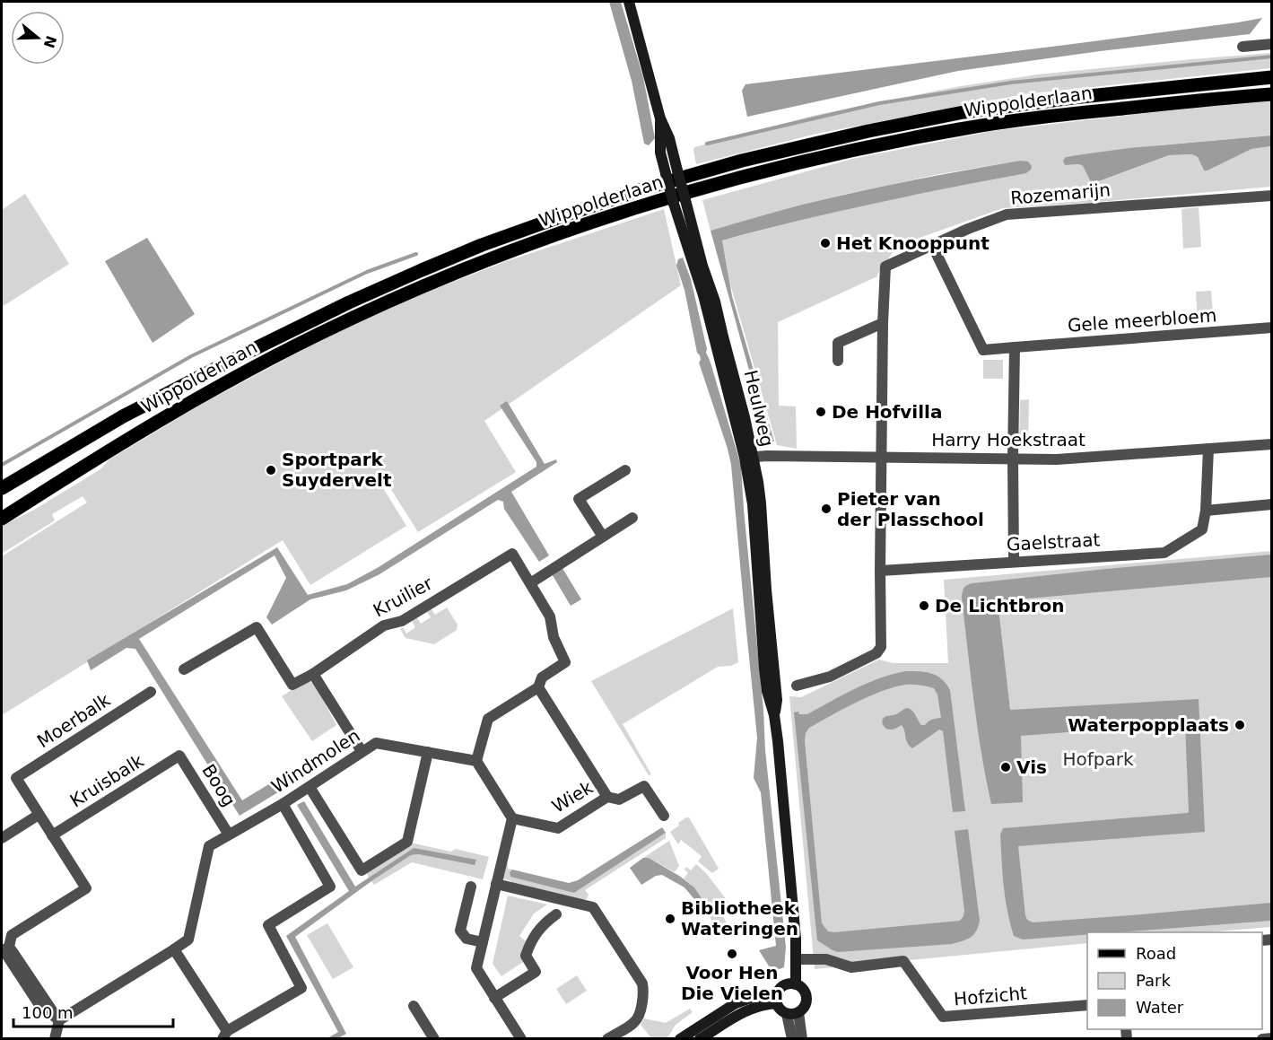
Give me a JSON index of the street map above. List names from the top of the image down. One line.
{"streets":{"main road":["Wippolderlaan","Heulweg"],"street":["Rozemarijn","Gele meerbloem","Harry Hoekstraat","Gaelstraat","Kruilier","Moerbalk","Windmolen","Kruisbalk","Boog","Wiek","Hofzicht"]},"crossings":[["Rozemarijn","Gele meerbloem"],["Rozemarijn","Harry Hoekstraat"],["Rozemarijn","Gaelstraat"],["Heulweg","Harry Hoekstraat"],["Heulweg","Hofzicht"],["Harry Hoekstraat","Gaelstraat"],["Windmolen","Boog"],["Kruisbalk","Boog"]],"parks":["Hofpark"],"places":["Het Knooppunt","De Hofvilla","Sportpark Suydervelt","Pieter van der Plasschool","De Lichtbron","Waterpopplaats","Vis","Bibliotheek Wateringen","Voor Hen Die Vielen"],"legend":["Road","Park","Water"],"scale_bar":"100 m","north":"right"}
